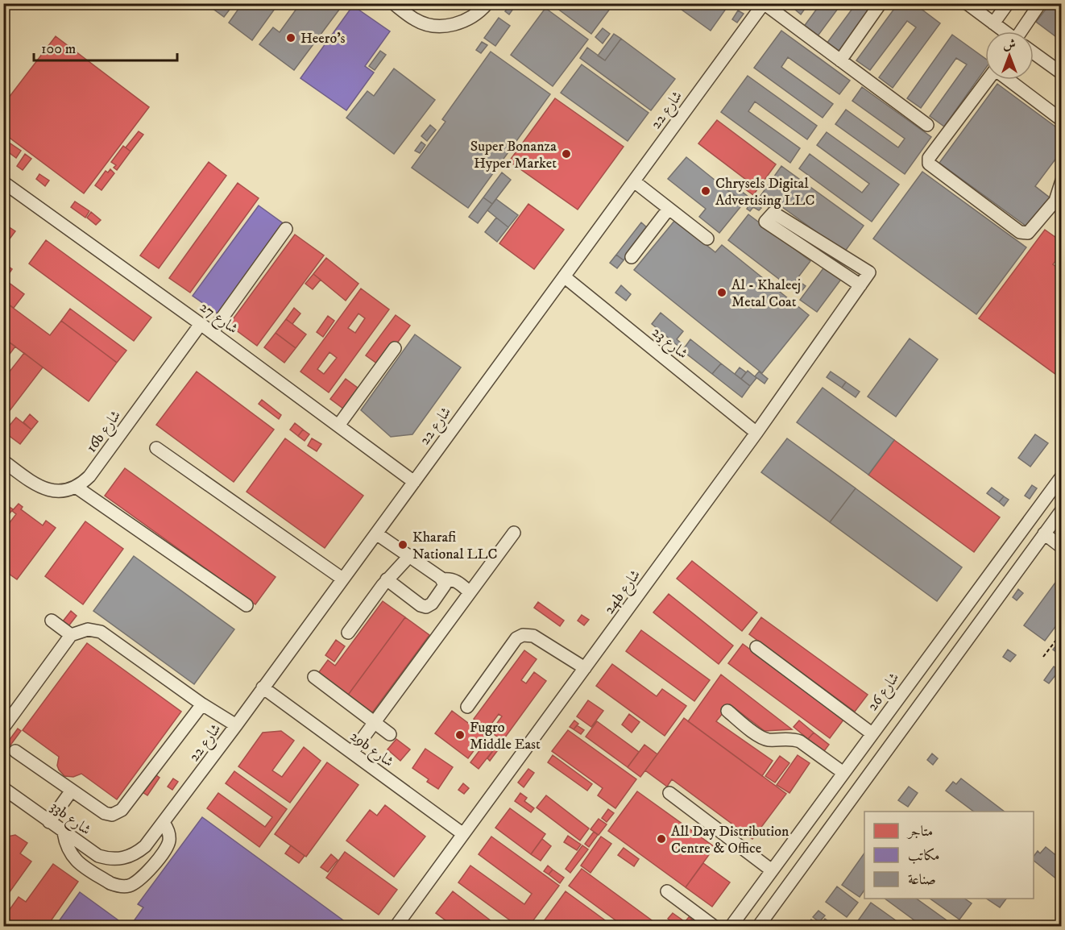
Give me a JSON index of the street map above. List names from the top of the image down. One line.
{"streets":{"street":["شارع 22","شارع 27","شارع 23","16b شارع","24b شارع","شارع 26","29b شارع","33b شارع"]},"crossings":[["شارع 22","شارع 27"],["شارع 22","شارع 23"],["شارع 22","29b شارع"],["شارع 22","33b شارع"],["شارع 27","16b شارع"],["شارع 23","24b شارع"],["24b شارع","29b شارع"]],"places":["Heero's","Super Bonanza Hyper Market","Chrysels Digital Advertising LLC","Al - Khaleej Metal Coat","Kharafi National LLC","Fugro Middle East","All Day Distribution Centre & Office"],"legend":["متاجر","مكاتب","صناعة"],"scale_bar":"100 m","north":"top"}
